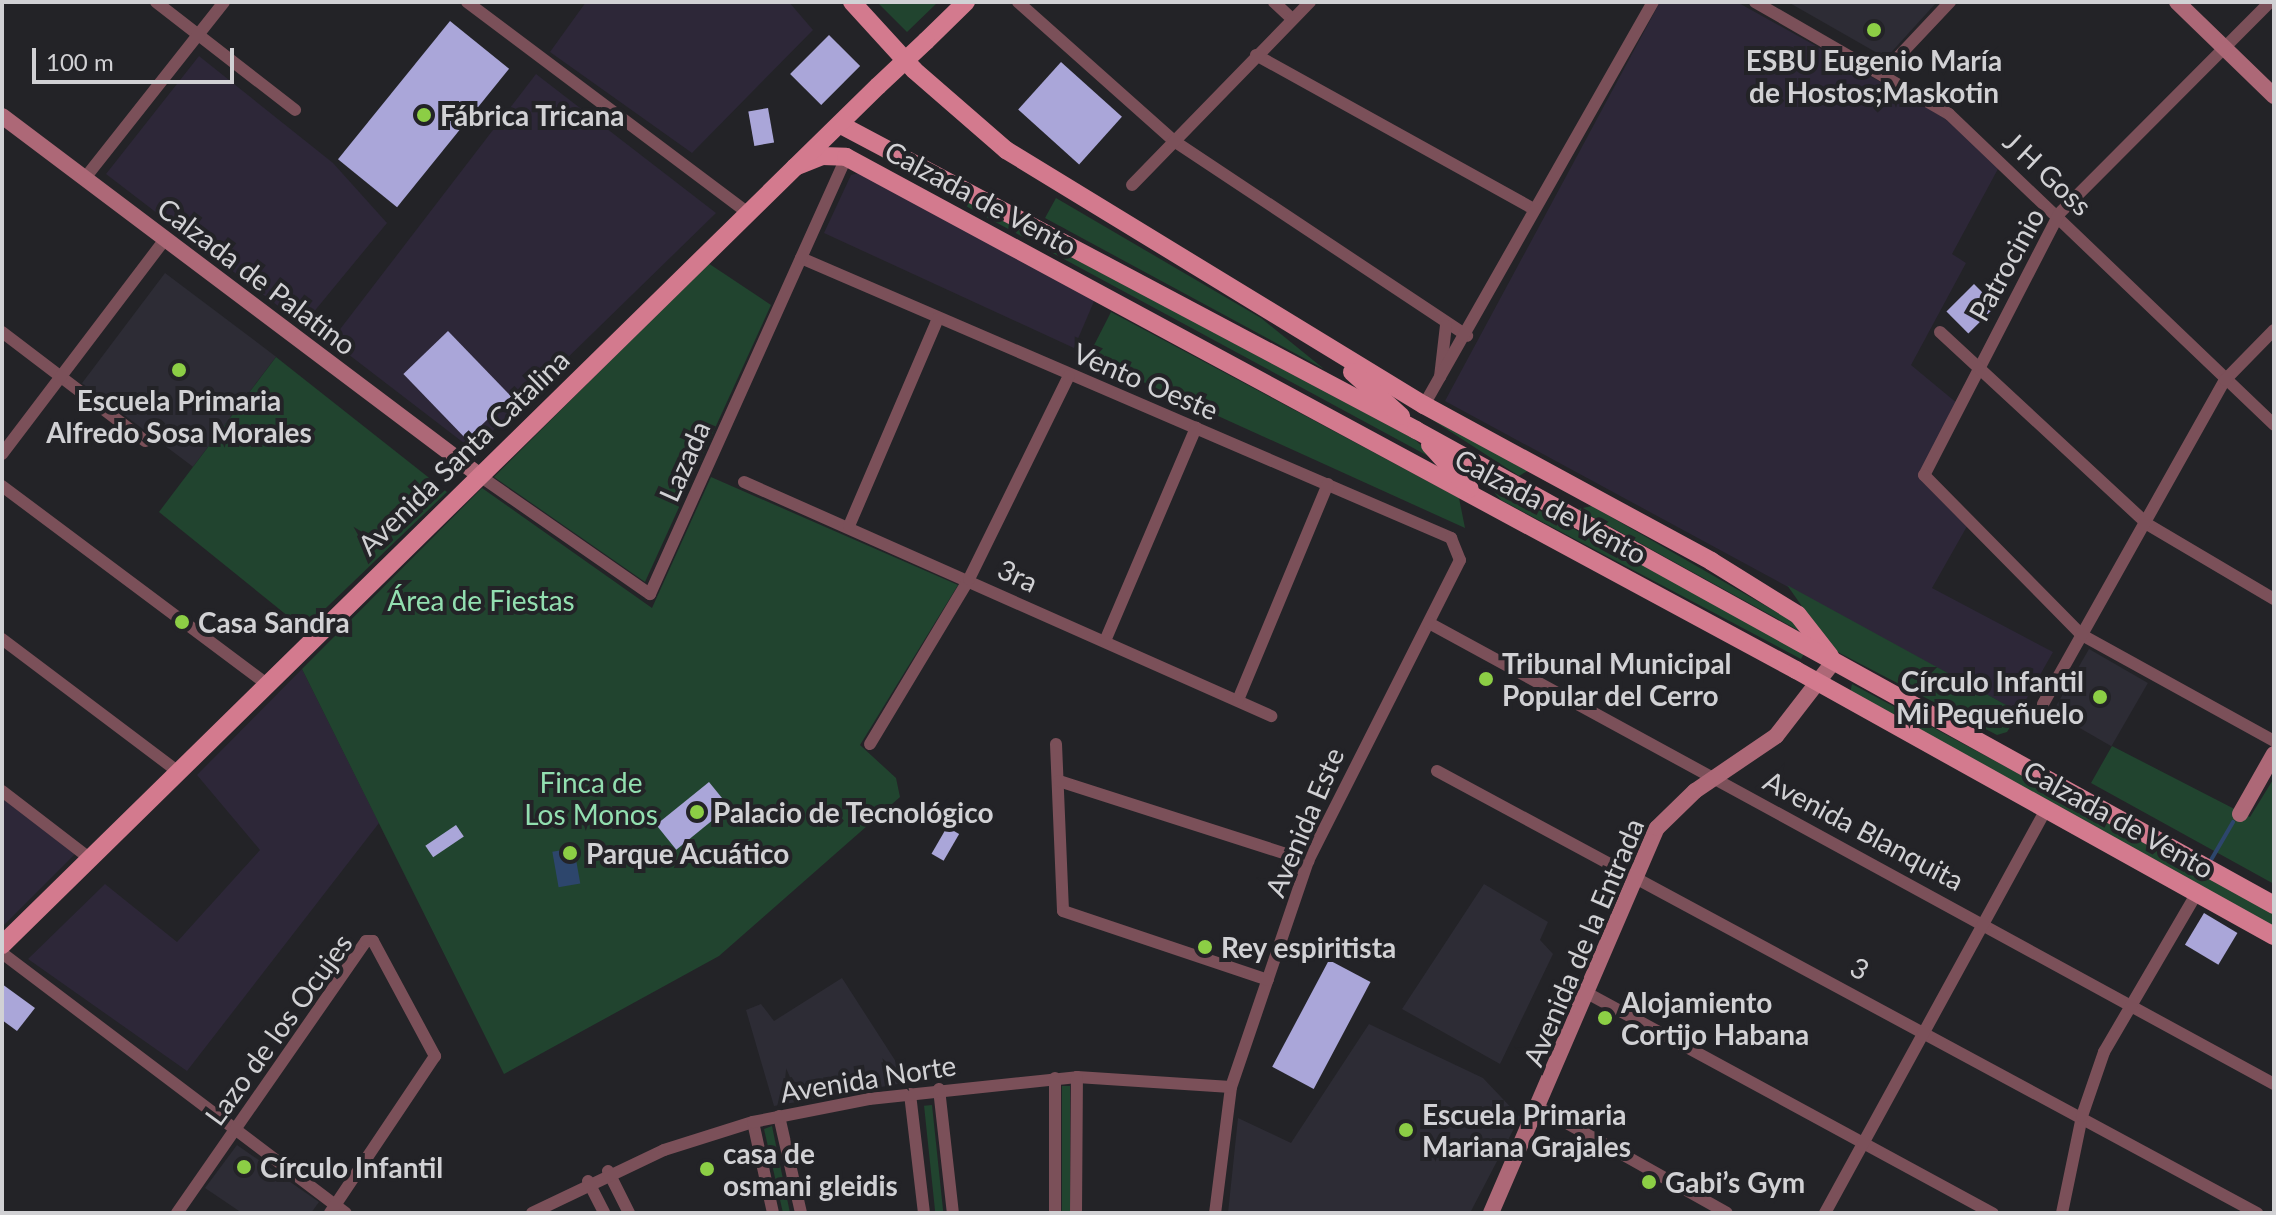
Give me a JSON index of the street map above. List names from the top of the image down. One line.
{"streets":{"main road":["Calzada de Vento","Avenida Santa Catalina"],"street":["J H Goss","Patrocinio","Calzada de Palatino","Vento Oeste","Lazada","3ra","Avenida Este","Avenida Blanquita","Avenida de la Entrada","3","Lazo de los Ocujes","Avenida Norte"]},"crossings":[["J H Goss","Patrocinio"],["Calzada de Vento","Avenida Santa Catalina"],["Calzada de Vento","Lazada"],["Calzada de Vento","Avenida de la Entrada"],["Calzada de Palatino","Avenida Santa Catalina"],["Calzada de Palatino","Lazada"],["Vento Oeste","Lazada"],["Vento Oeste","Avenida Este"],["Avenida Santa Catalina","Lazada"],["Avenida Este","Avenida Blanquita"],["Avenida Este","Avenida Norte"],["Avenida Blanquita","Avenida de la Entrada"],["Avenida de la Entrada","3"]],"parks":["Área de Fiestas","Finca de Los Monos"],"places":["ESBU Eugenio María de Hostos;Maskotin","Fábrica Tricana","Escuela Primaria Alfredo Sosa Morales","Casa Sandra","Tribunal Municipal Popular del Cerro","Círculo Infantil Mi Pequeñuelo","Palacio de Tecnológico","Parque Acuático","Rey espiritista","Alojamiento Cortijo Habana","Escuela Primaria Mariana Grajales","Círculo Infantil","casa de osmani gleidis","Gabi’s Gym"],"scale_bar":"100 m"}
